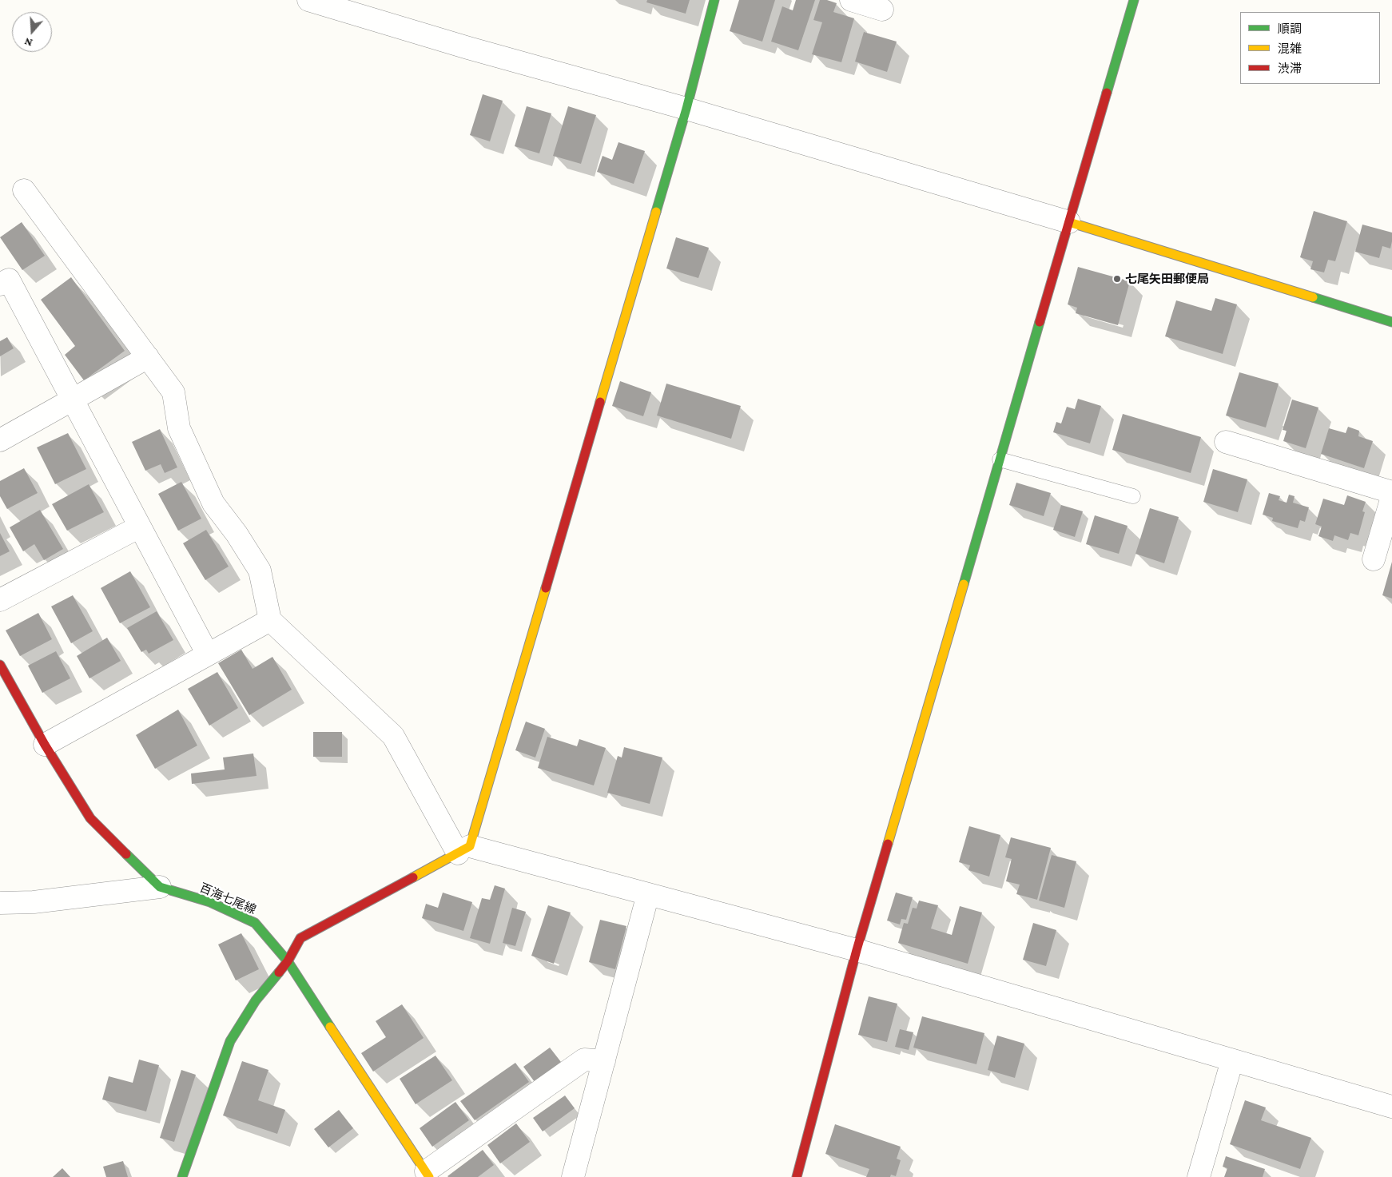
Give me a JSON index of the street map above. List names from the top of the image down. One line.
{"streets":{"street":["百海七尾線"]},"places":["七尾矢田郵便局"],"legend":["順調","混雑","渋滞"],"north":"bottom"}
